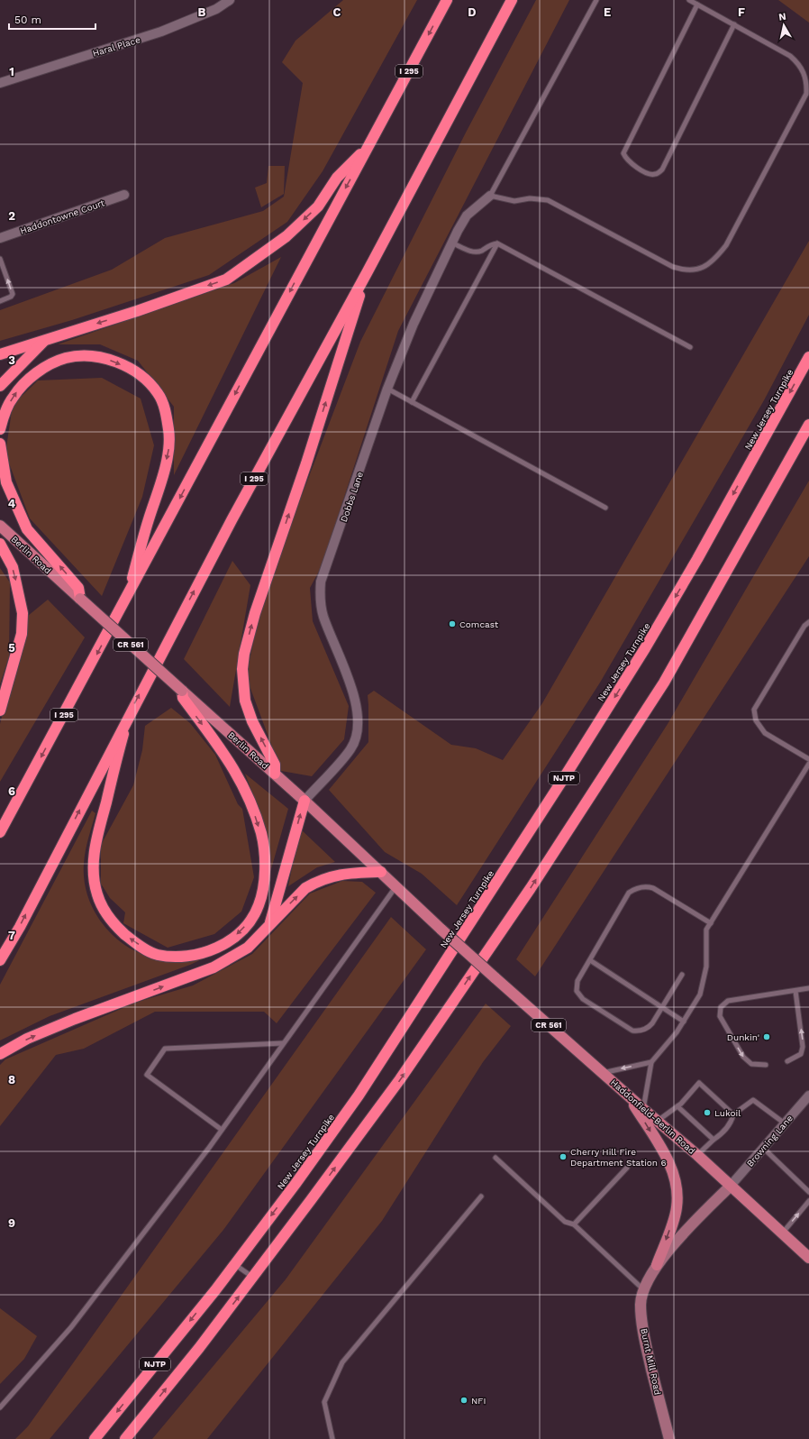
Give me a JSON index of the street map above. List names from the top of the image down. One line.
{"streets":{"highway":["I 295","New Jersey Turnpike","NJTP"],"main road":["Berlin Road","CR 561","Haddonfield-Berlin Road","Burnt Mill Road"],"street":["Haral Place","Haddontowne Court","Dobbs Lane","Browning Lane"]},"crossings":[["Dobbs Lane","Berlin Road"],["Berlin Road","Haddonfield-Berlin Road"],["Haddonfield-Berlin Road","Browning Lane"],["Haddonfield-Berlin Road","Burnt Mill Road"],["Browning Lane","Burnt Mill Road"]],"places":["Comcast","Dunkin'","Lukoil","Cherry Hill Fire Department Station 6","NFI"],"scale_bar":"50 m","north":"top","grid":{"columns":["B","C","D","E","F"],"rows":["1","2","3","4","5","6","7","8","9"]}}
